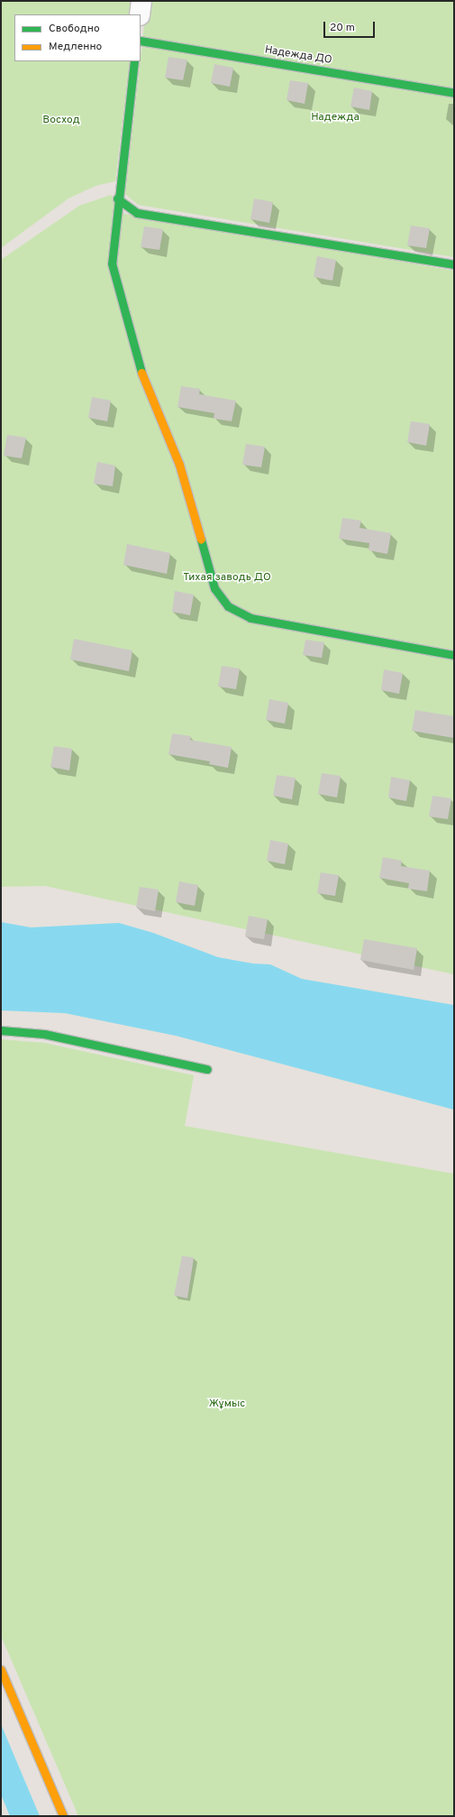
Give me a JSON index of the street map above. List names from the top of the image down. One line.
{"streets":{"street":["Надежда ДО"]},"parks":["Надежда","Восход","Тихая заводь ДО","Жұмыс"],"legend":["Свободно","Медленно"],"scale_bar":"20 m"}
